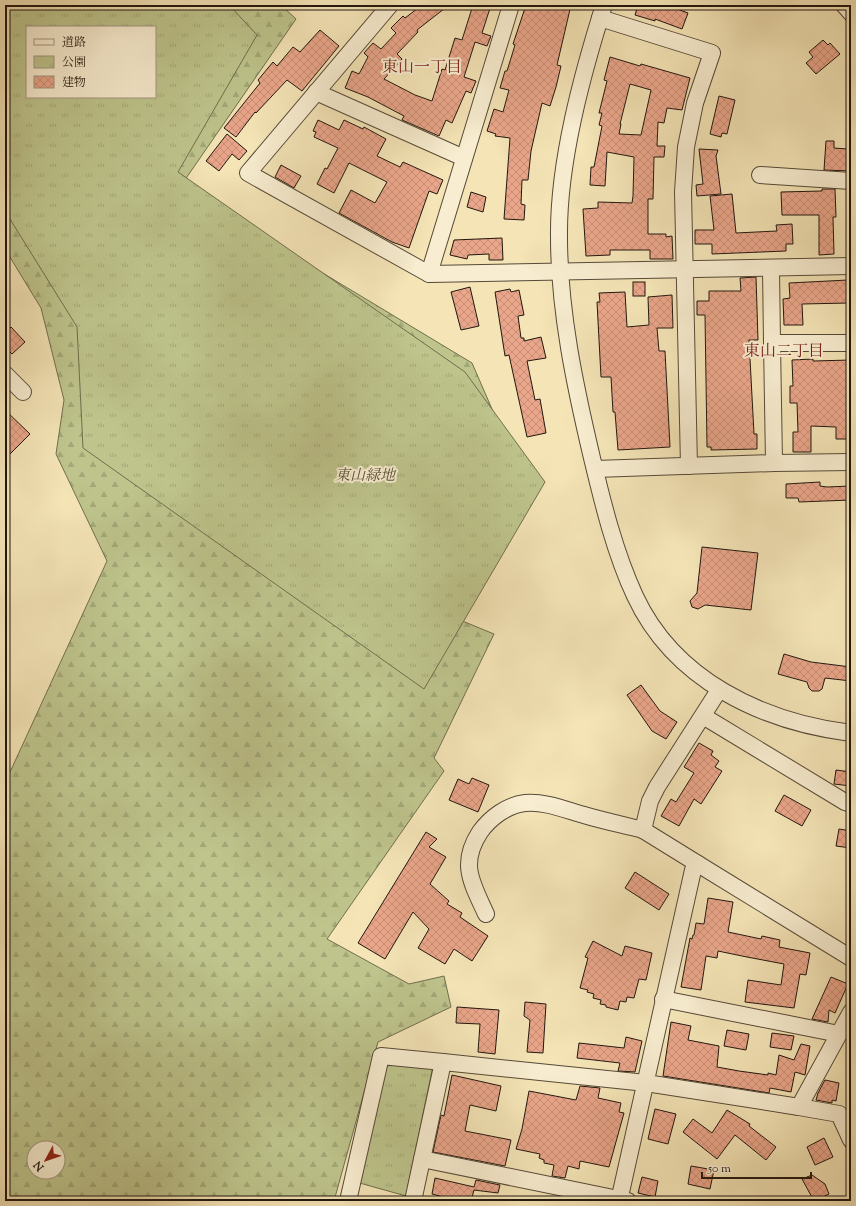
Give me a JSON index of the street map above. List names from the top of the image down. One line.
{"districts":["東山一丁目","東山二丁目"],"parks":["東山緑地"],"legend":["道路","公園","建物"],"scale_bar":"50 m","north":"bottom left"}
